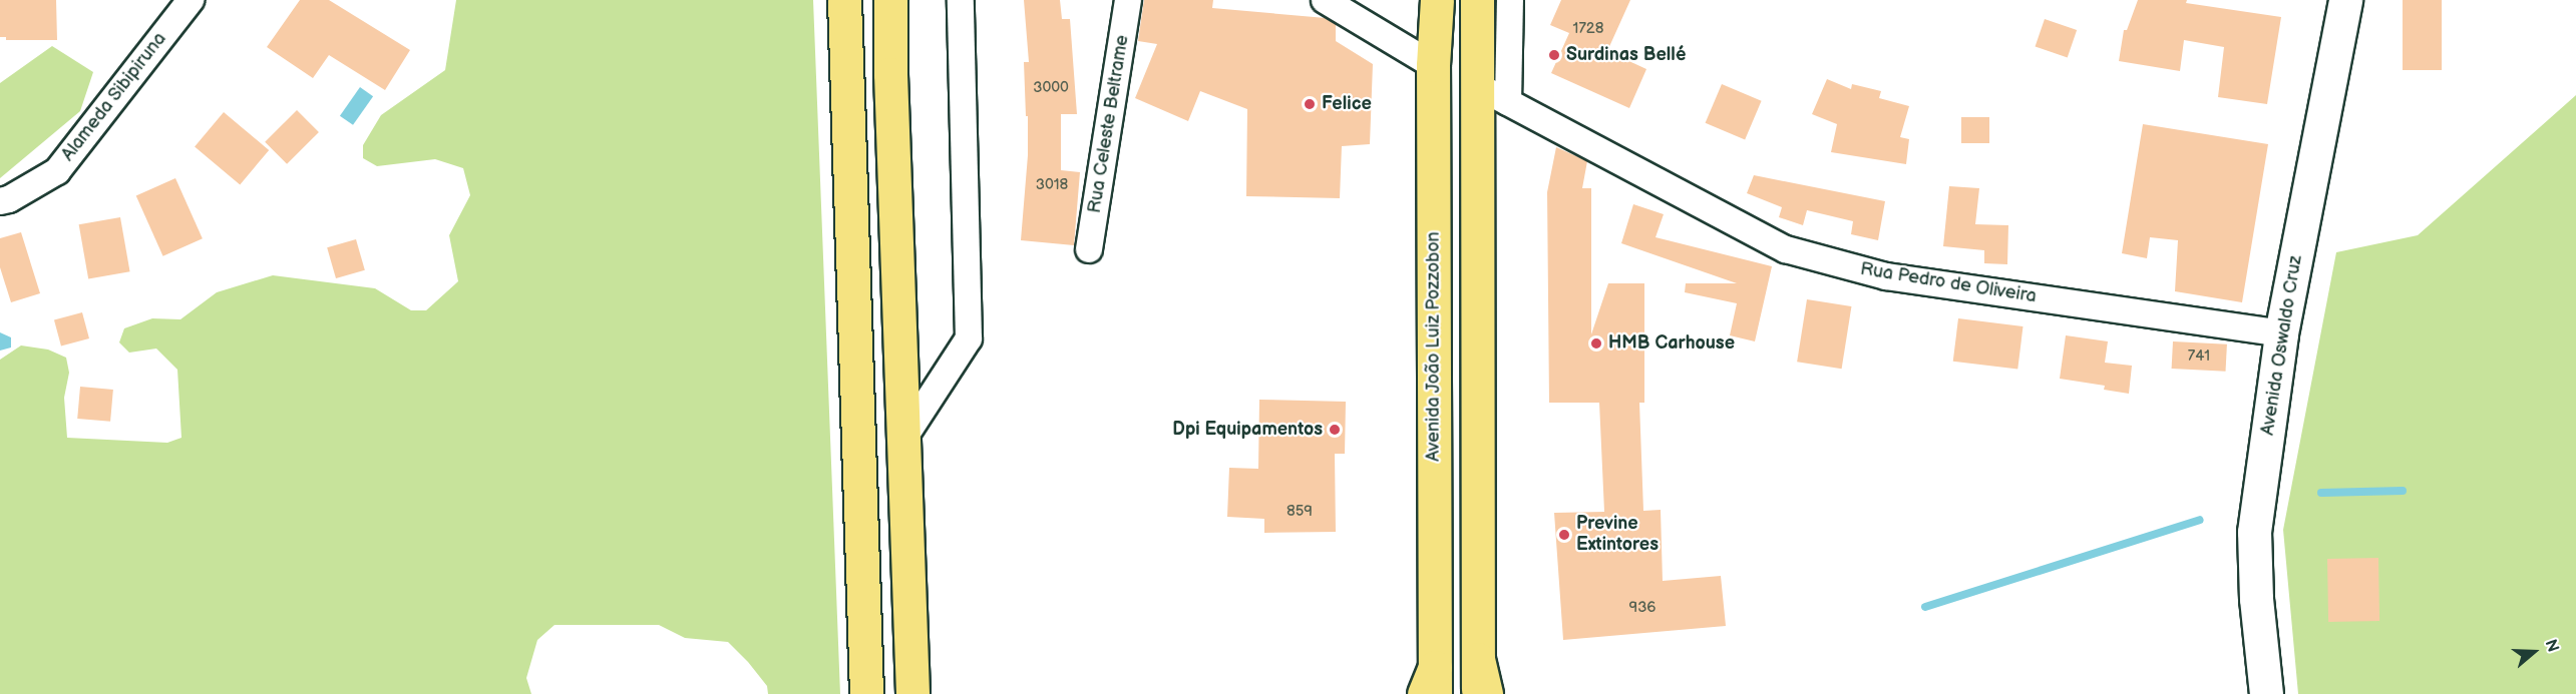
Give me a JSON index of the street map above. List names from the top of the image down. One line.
{"streets":{"main road":["Avenida João Luiz Pozzobon"],"street":["Alameda Sibipiruna","Rua Celeste Beltrame","Rua Pedro de Oliveira","Avenida Oswaldo Cruz"]},"crossings":[["Rua Pedro de Oliveira","Avenida Oswaldo Cruz"]],"places":["Surdinas Bellé","Felice","HMB Carhouse","Dpi Equipamentos","Previne Extintores"],"house_numbers":["1728","3000","3018","741","859","936"],"north":"right"}
